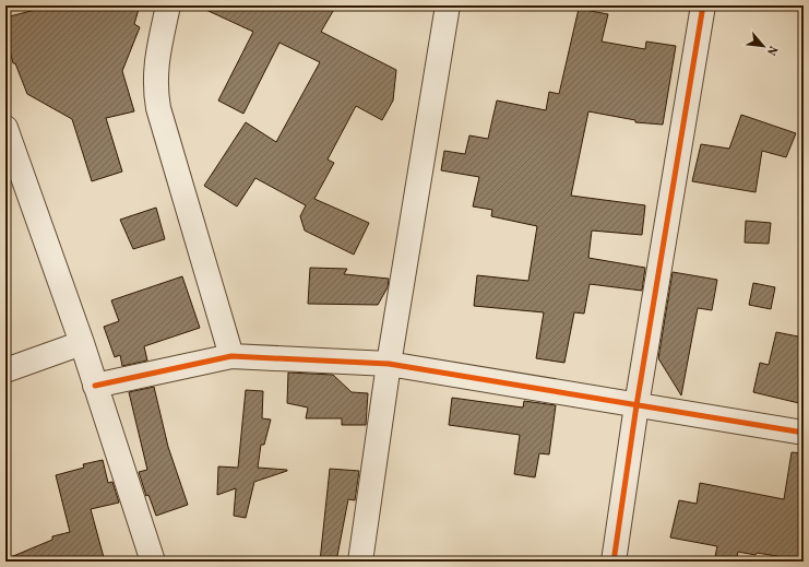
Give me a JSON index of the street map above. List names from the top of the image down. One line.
{"north":"bottom right"}
